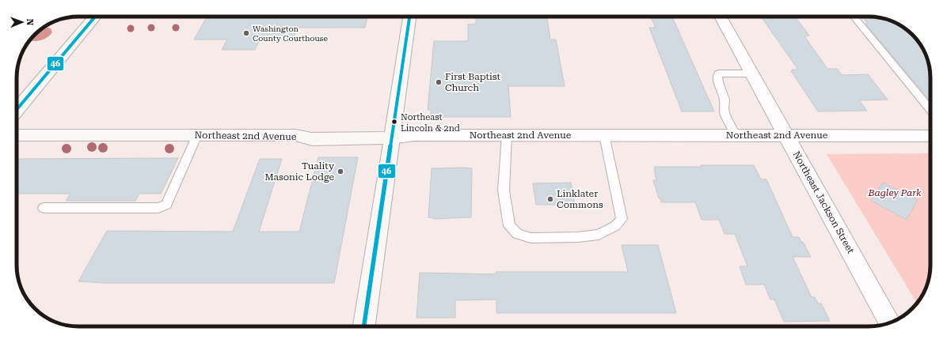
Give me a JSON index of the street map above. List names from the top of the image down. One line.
{"streets":{"street":["Northeast 2nd Avenue","Northeast Jackson Street"]},"crossings":[["Northeast 2nd Avenue","Northeast Jackson Street"]],"parks":["Bagley Park"],"places":["Washington County Courthouse","First Baptist Church","Northeast Lincoln & 2nd","Tuality Masonic Lodge","Linklater Commons"],"lines":["transit line 46"],"north":"right"}
